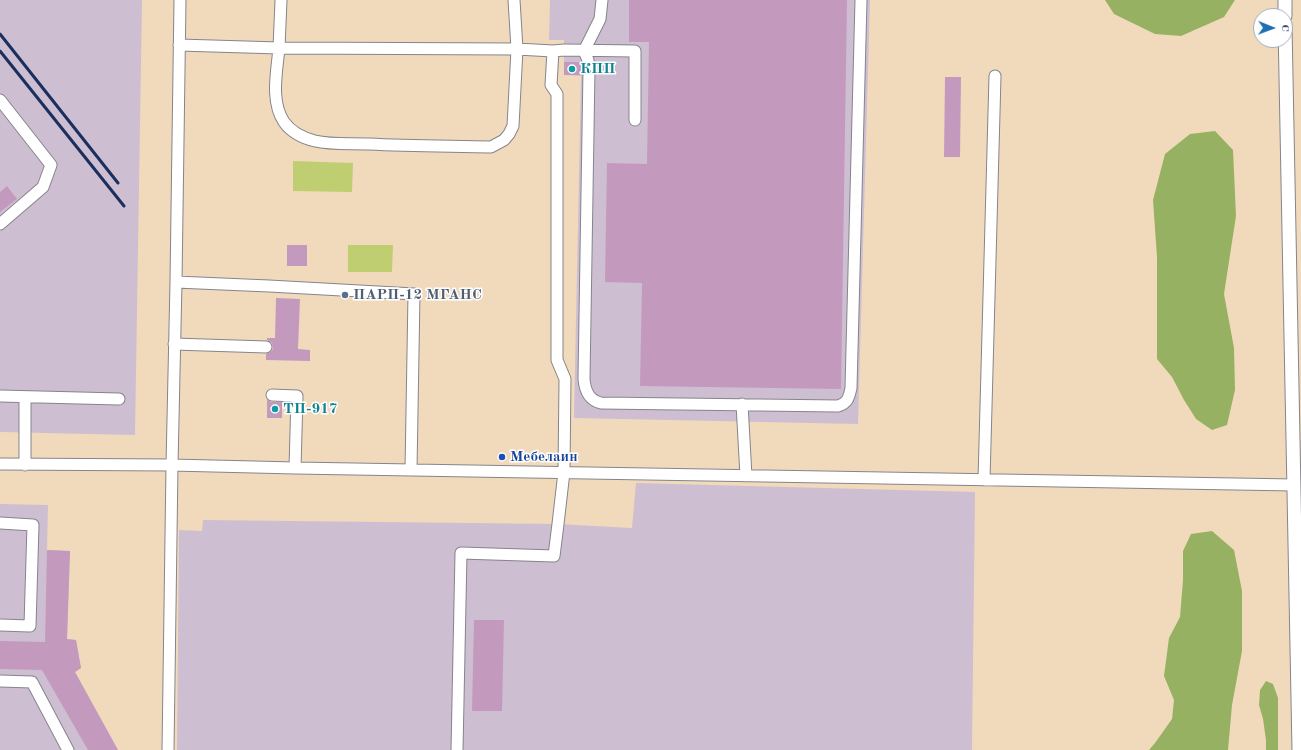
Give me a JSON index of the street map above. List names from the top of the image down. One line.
{"places":["КПП","ПАРП-12 МГАНС","ТП-917","Мебелаин"],"north":"right"}
